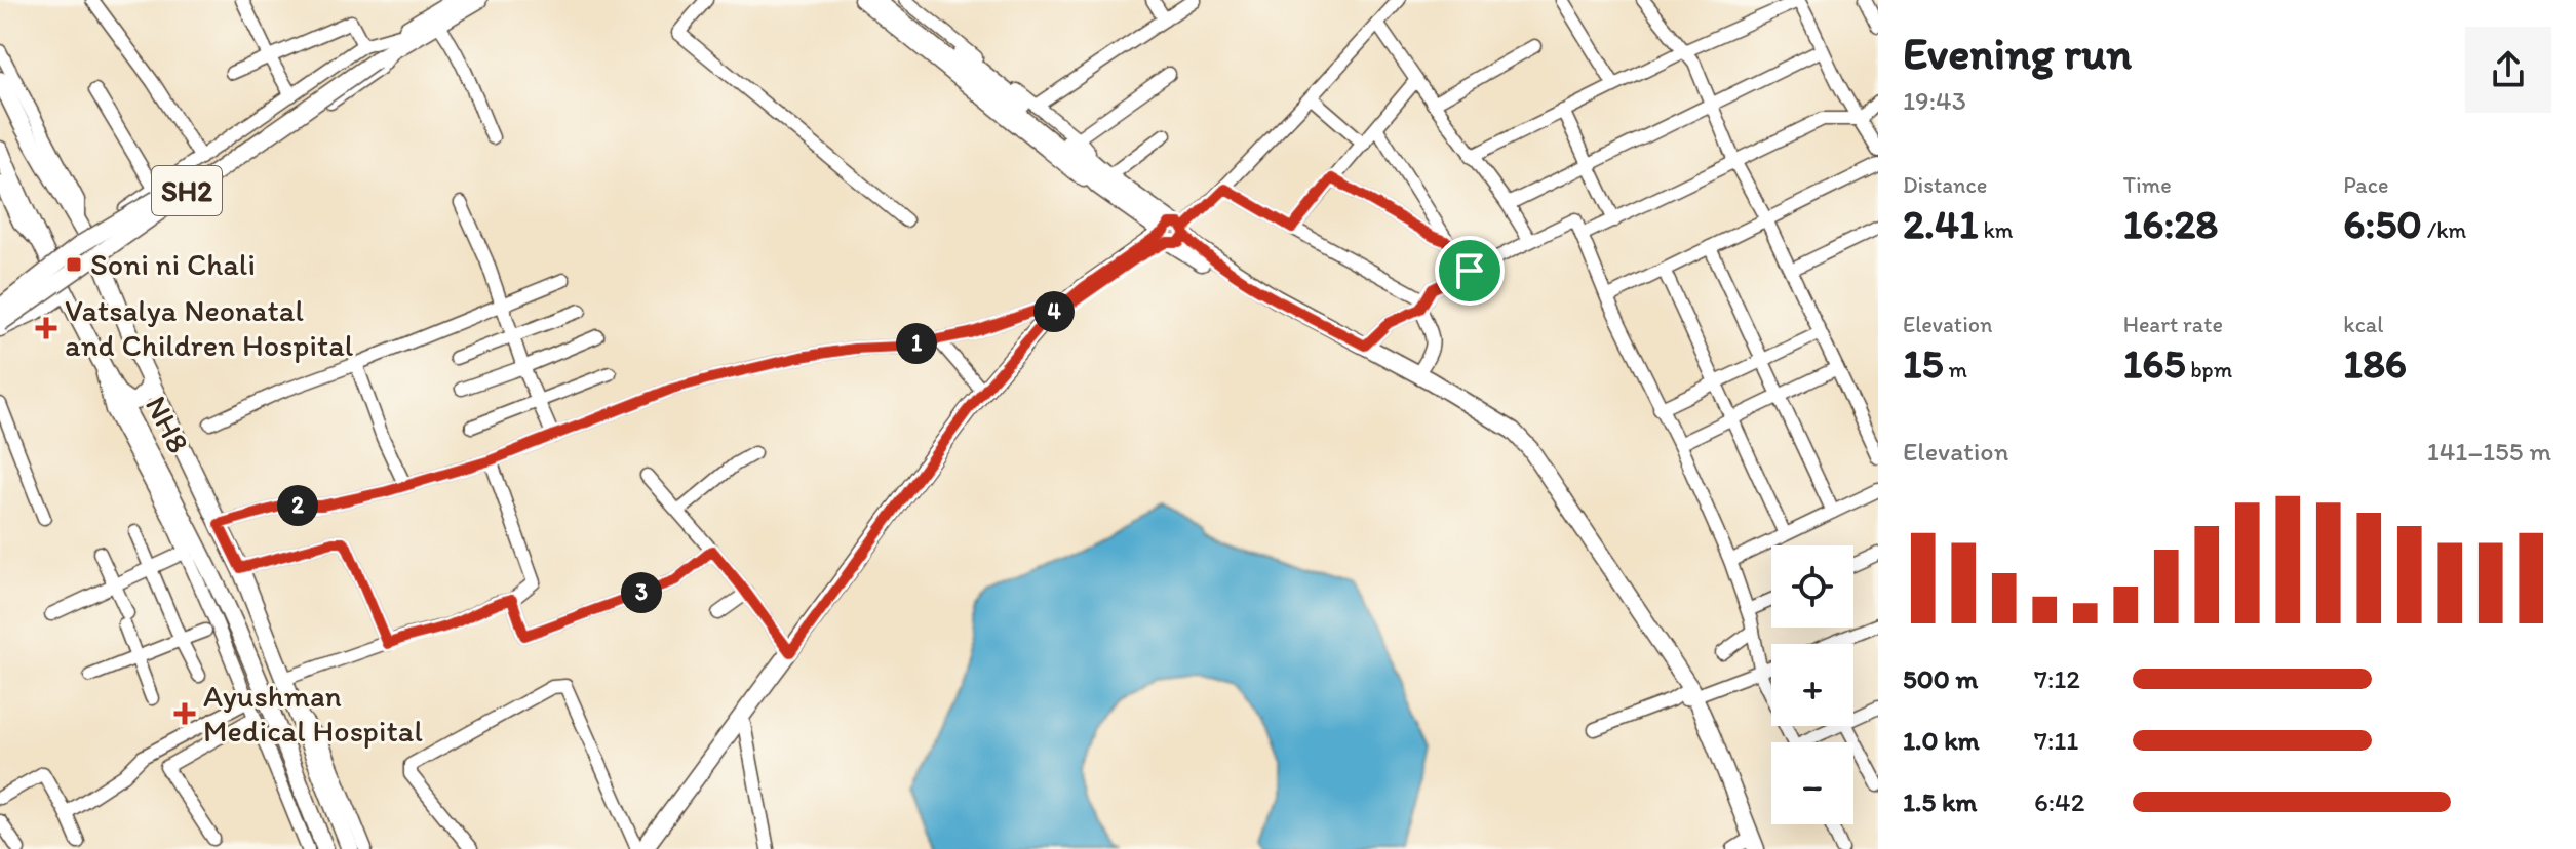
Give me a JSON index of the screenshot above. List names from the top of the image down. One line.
{"streets":{"main road":["SH2","NH8"]},"places":{"transit":["Soni ni Chali"],"health":["Vatsalya Neonatal and Children Hospital","Ayushman Medical Hospital"]},"page":{"heading":["Evening run","19:43"],"stats":[["Distance","2.41 km"],["Time","16:28"],["Pace","6:50 /km"],["Elevation","15 m"],["Heart rate","165 bpm"],["kcal","186"]],"pins":["4","1","2","3"],"chart":["Elevation","141–155 m"],"map_buttons":["+","−"],"list":[{"name":"500 m","note":"7:12"},{"name":"1.0 km","note":"7:11"},{"name":"1.5 km","note":"6:42"}]}}
